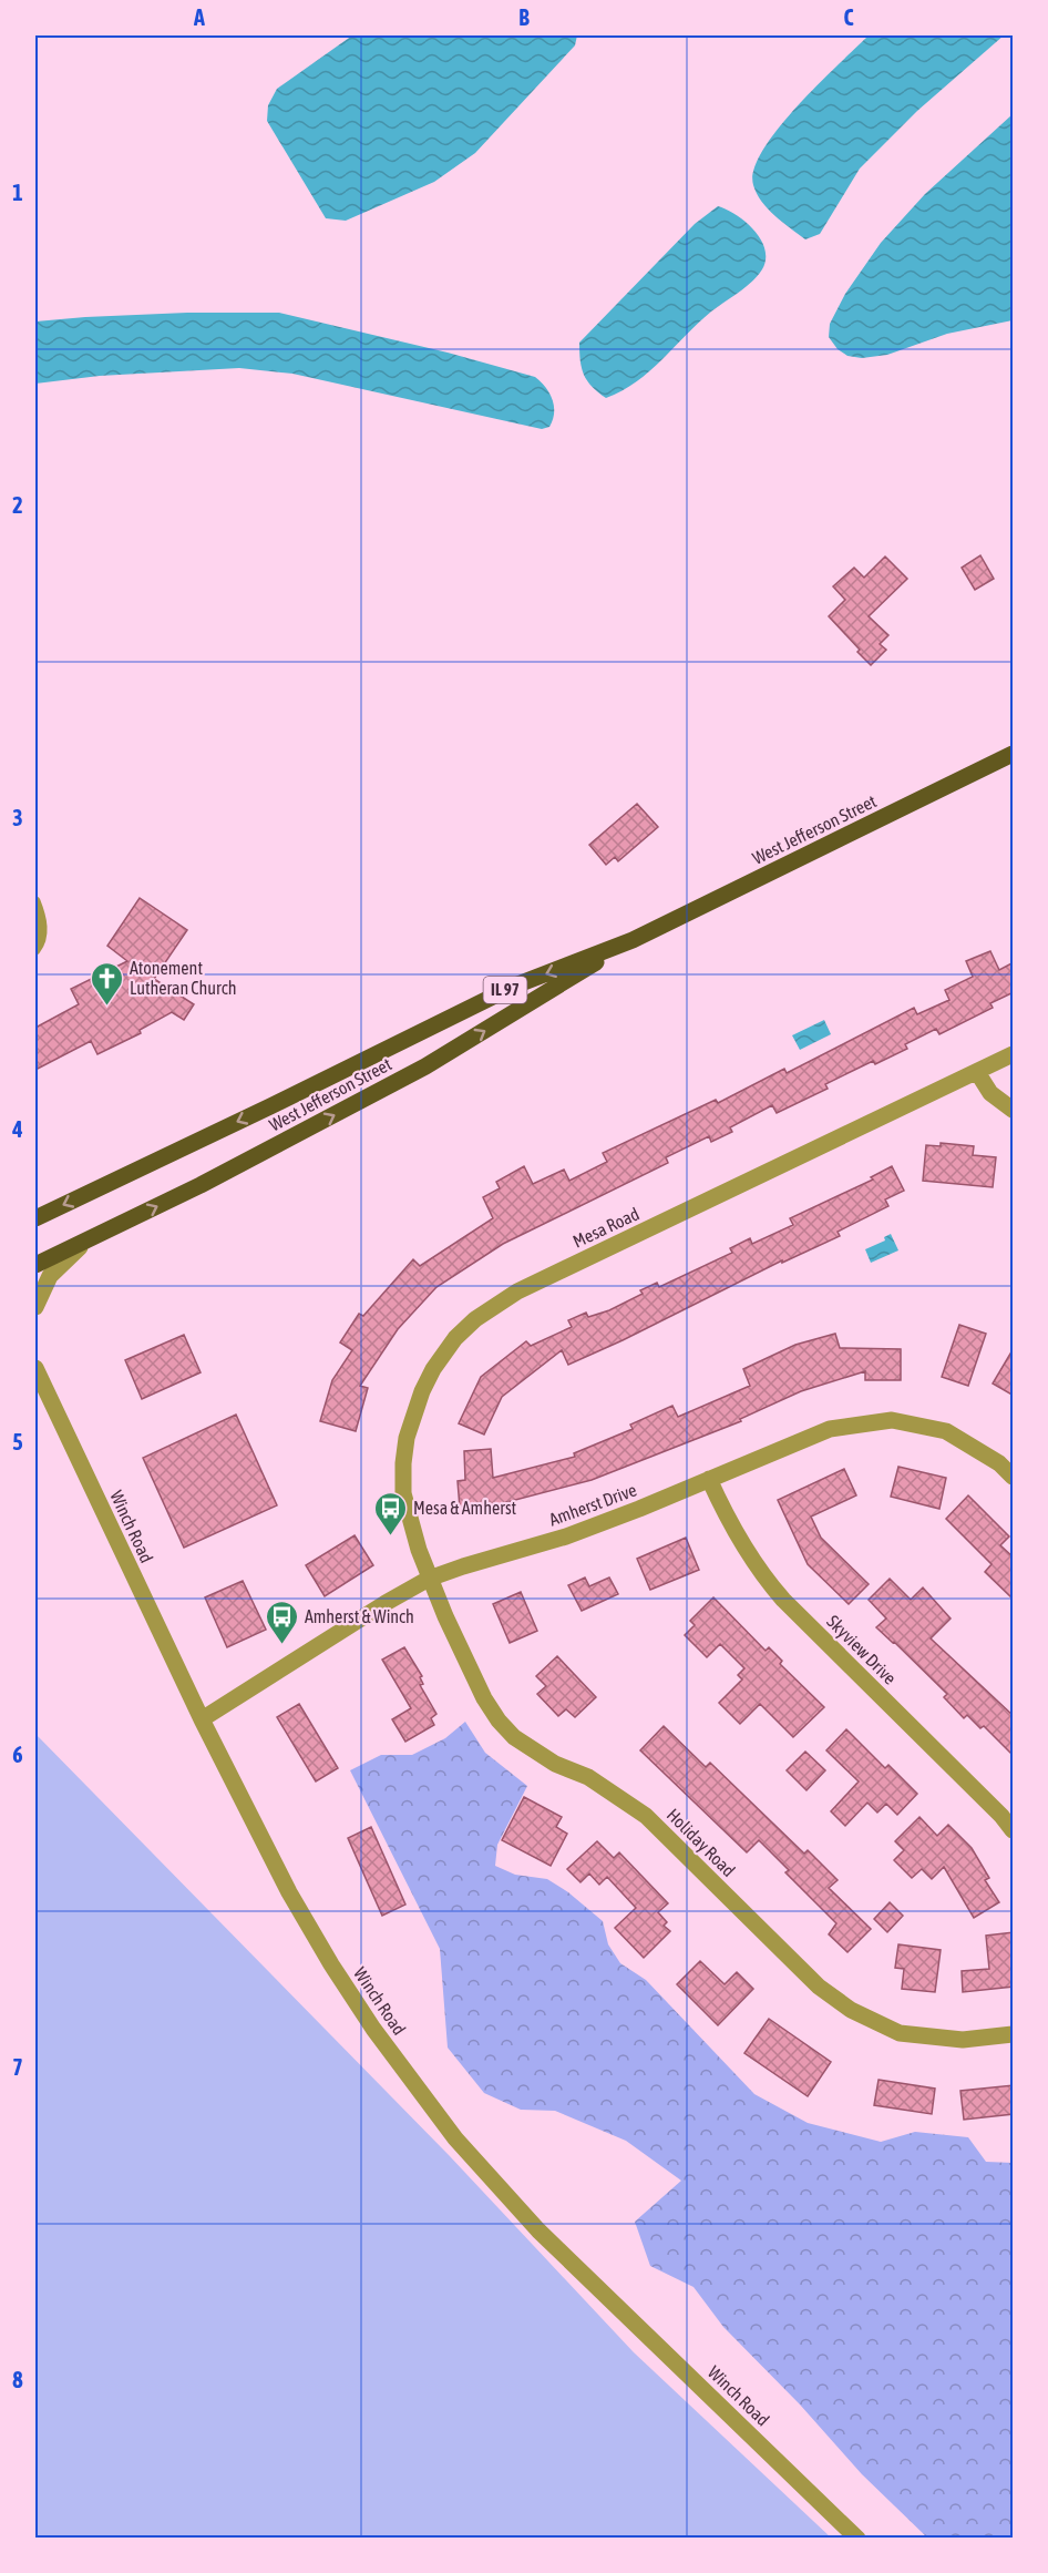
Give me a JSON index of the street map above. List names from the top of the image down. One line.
{"streets":{"main road":["West Jefferson Street","IL 97"],"street":["Mesa Road","Amherst Drive","Winch Road","Skyview Drive","Holiday Road"]},"crossings":[["Mesa Road","Amherst Drive"],["Mesa Road","Holiday Road"],["Amherst Drive","Winch Road"],["Amherst Drive","Skyview Drive"],["Amherst Drive","Holiday Road"]],"places":{"church":["Atonement Lutheran Church"],"bus stop":["Mesa & Amherst","Amherst & Winch"]},"grid":{"columns":["A","B","C"],"rows":["1","2","3","4","5","6","7","8"]}}
